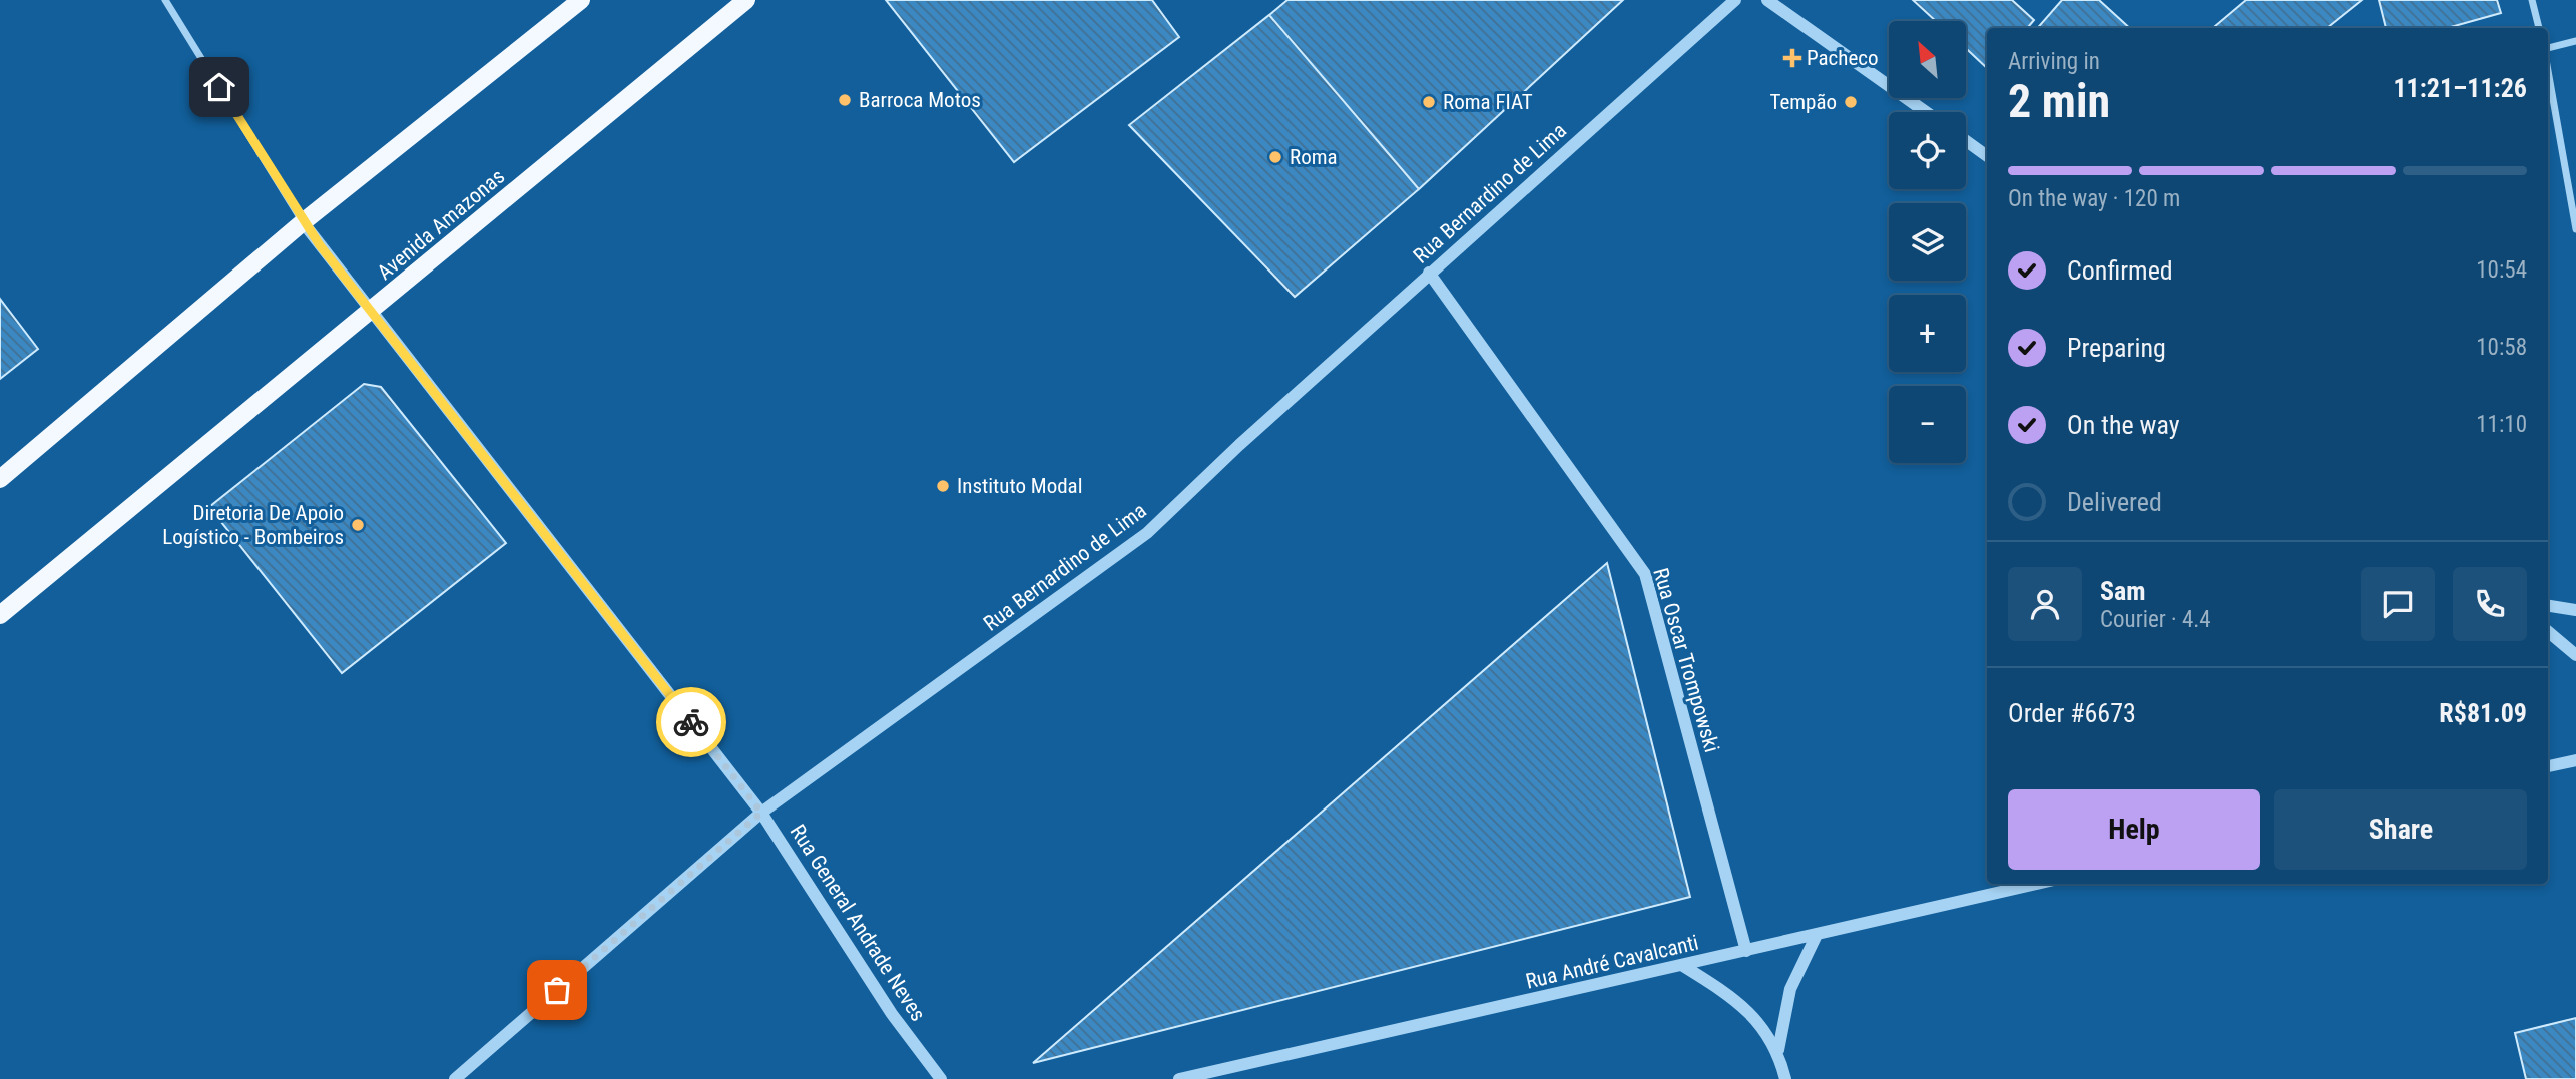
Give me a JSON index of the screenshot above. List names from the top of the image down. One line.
{"streets":{"main road":["Avenida Amazonas"],"street":["Rua Bernardino de Lima","Rua Oscar Trompowski","Rua General Andrade Neves","Rua André Cavalcanti"]},"crossings":[["Rua Bernardino de Lima","Rua Oscar Trompowski"],["Rua Bernardino de Lima","Rua General Andrade Neves"],["Avenida Amazonas","Rua General Andrade Neves"],["Rua Oscar Trompowski","Rua André Cavalcanti"]],"places":{"health":["Pacheco"],"other":["Barroca Motos","Roma FIAT","Tempão","Roma","Instituto Modal","Diretoria De Apoio Logístico - Bombeiros"]},"north":"top left","page":{"map_buttons":["+","−"],"heading":["2 min","Arriving in","11:21–11:26"],"panel":["Sam","Courier · 4.4","Order #6673","R$81.09"],"bar":"On the way · 120 m","list":[["Confirmed","10:54"],["Preparing","10:58"],["On the way","11:10"],"Delivered"],"buttons":["Help","Share"]}}
